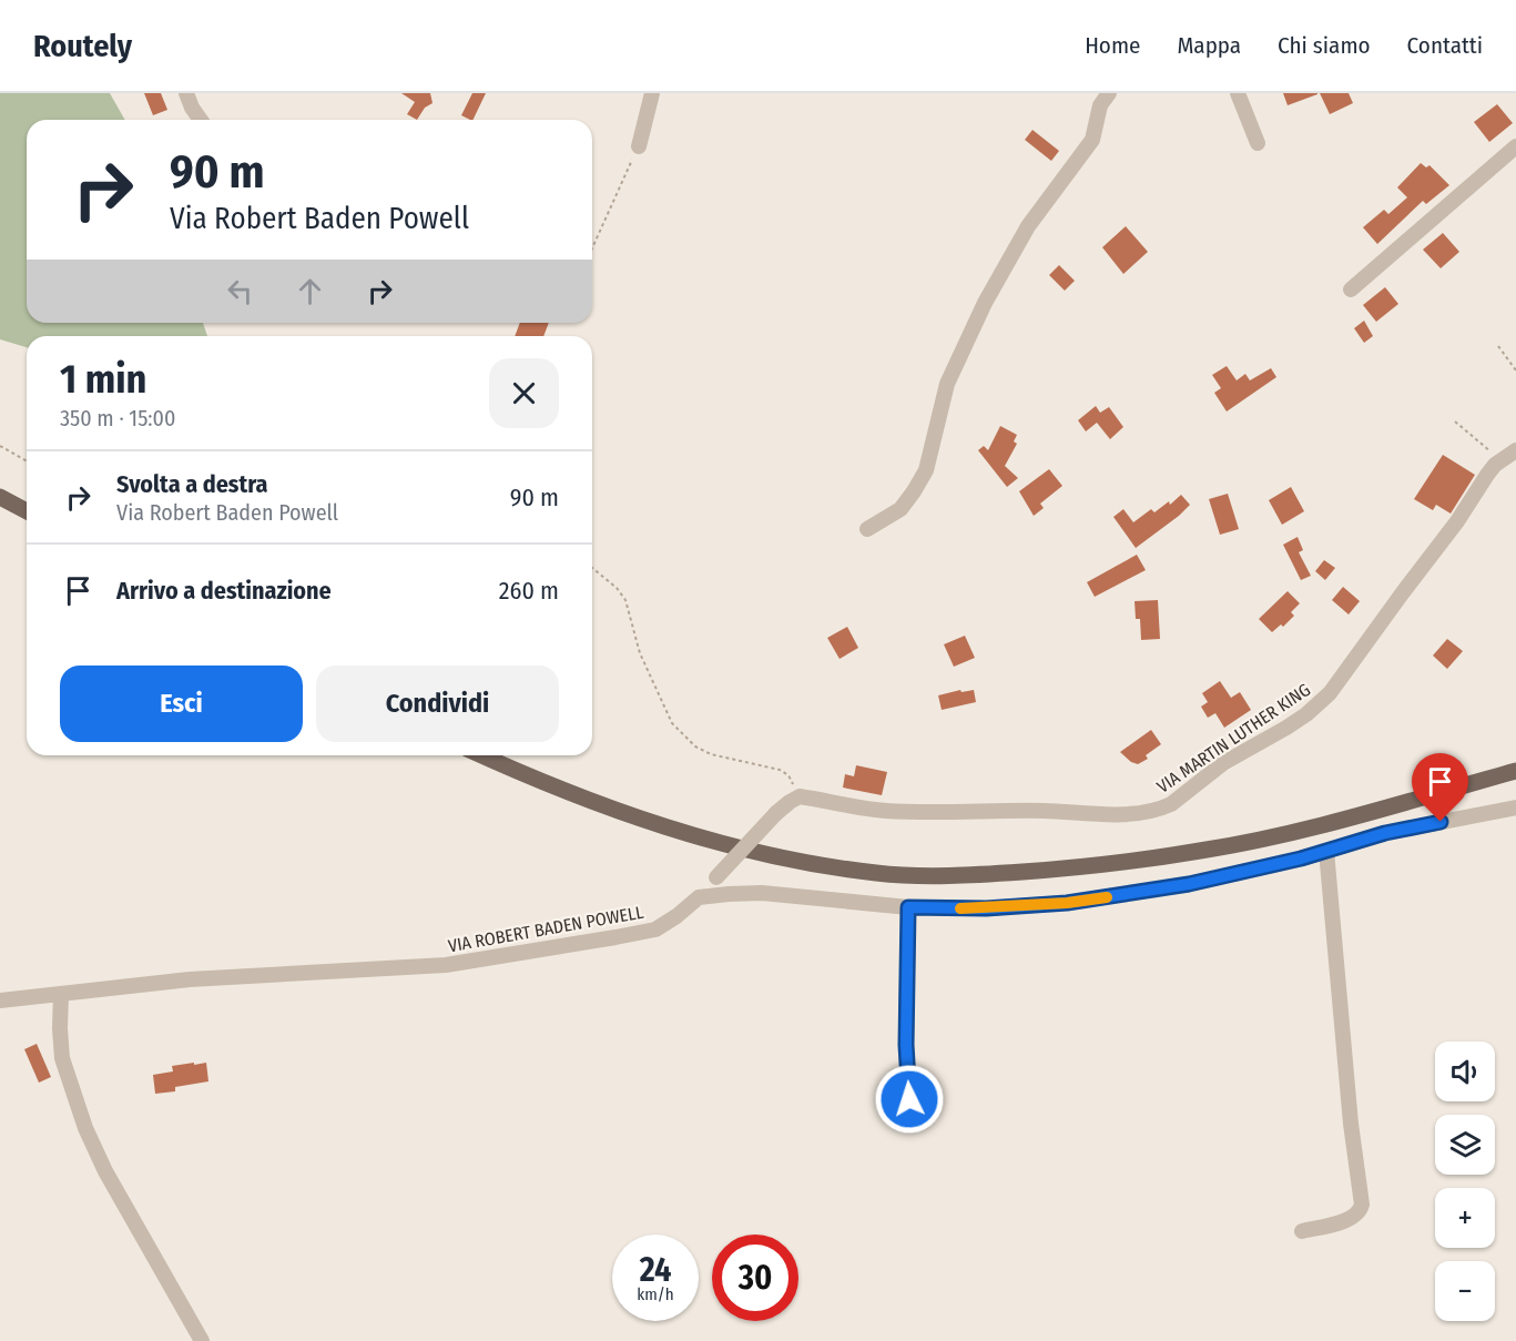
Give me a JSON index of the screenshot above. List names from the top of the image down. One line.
{"streets":{"street":["VIA MARTIN LUTHER KING","VIA ROBERT BADEN POWELL"]},"crossings":[["VIA MARTIN LUTHER KING","VIA ROBERT BADEN POWELL"]],"page":{"header":"Routely","nav":["Home","Mappa","Chi siamo","Contatti"],"turn":["90 m","Via Robert Baden Powell"],"heading":["1 min","350 m · 15:00"],"list":[{"name":"Svolta a destra","note":"Via Robert Baden Powell","value":"90 m"},{"name":"Arrivo a destinazione","value":"260 m"}],"buttons":["Esci","Condividi"],"map_buttons":["+","−"],"speed":"24 km/h","limit":"30"}}
